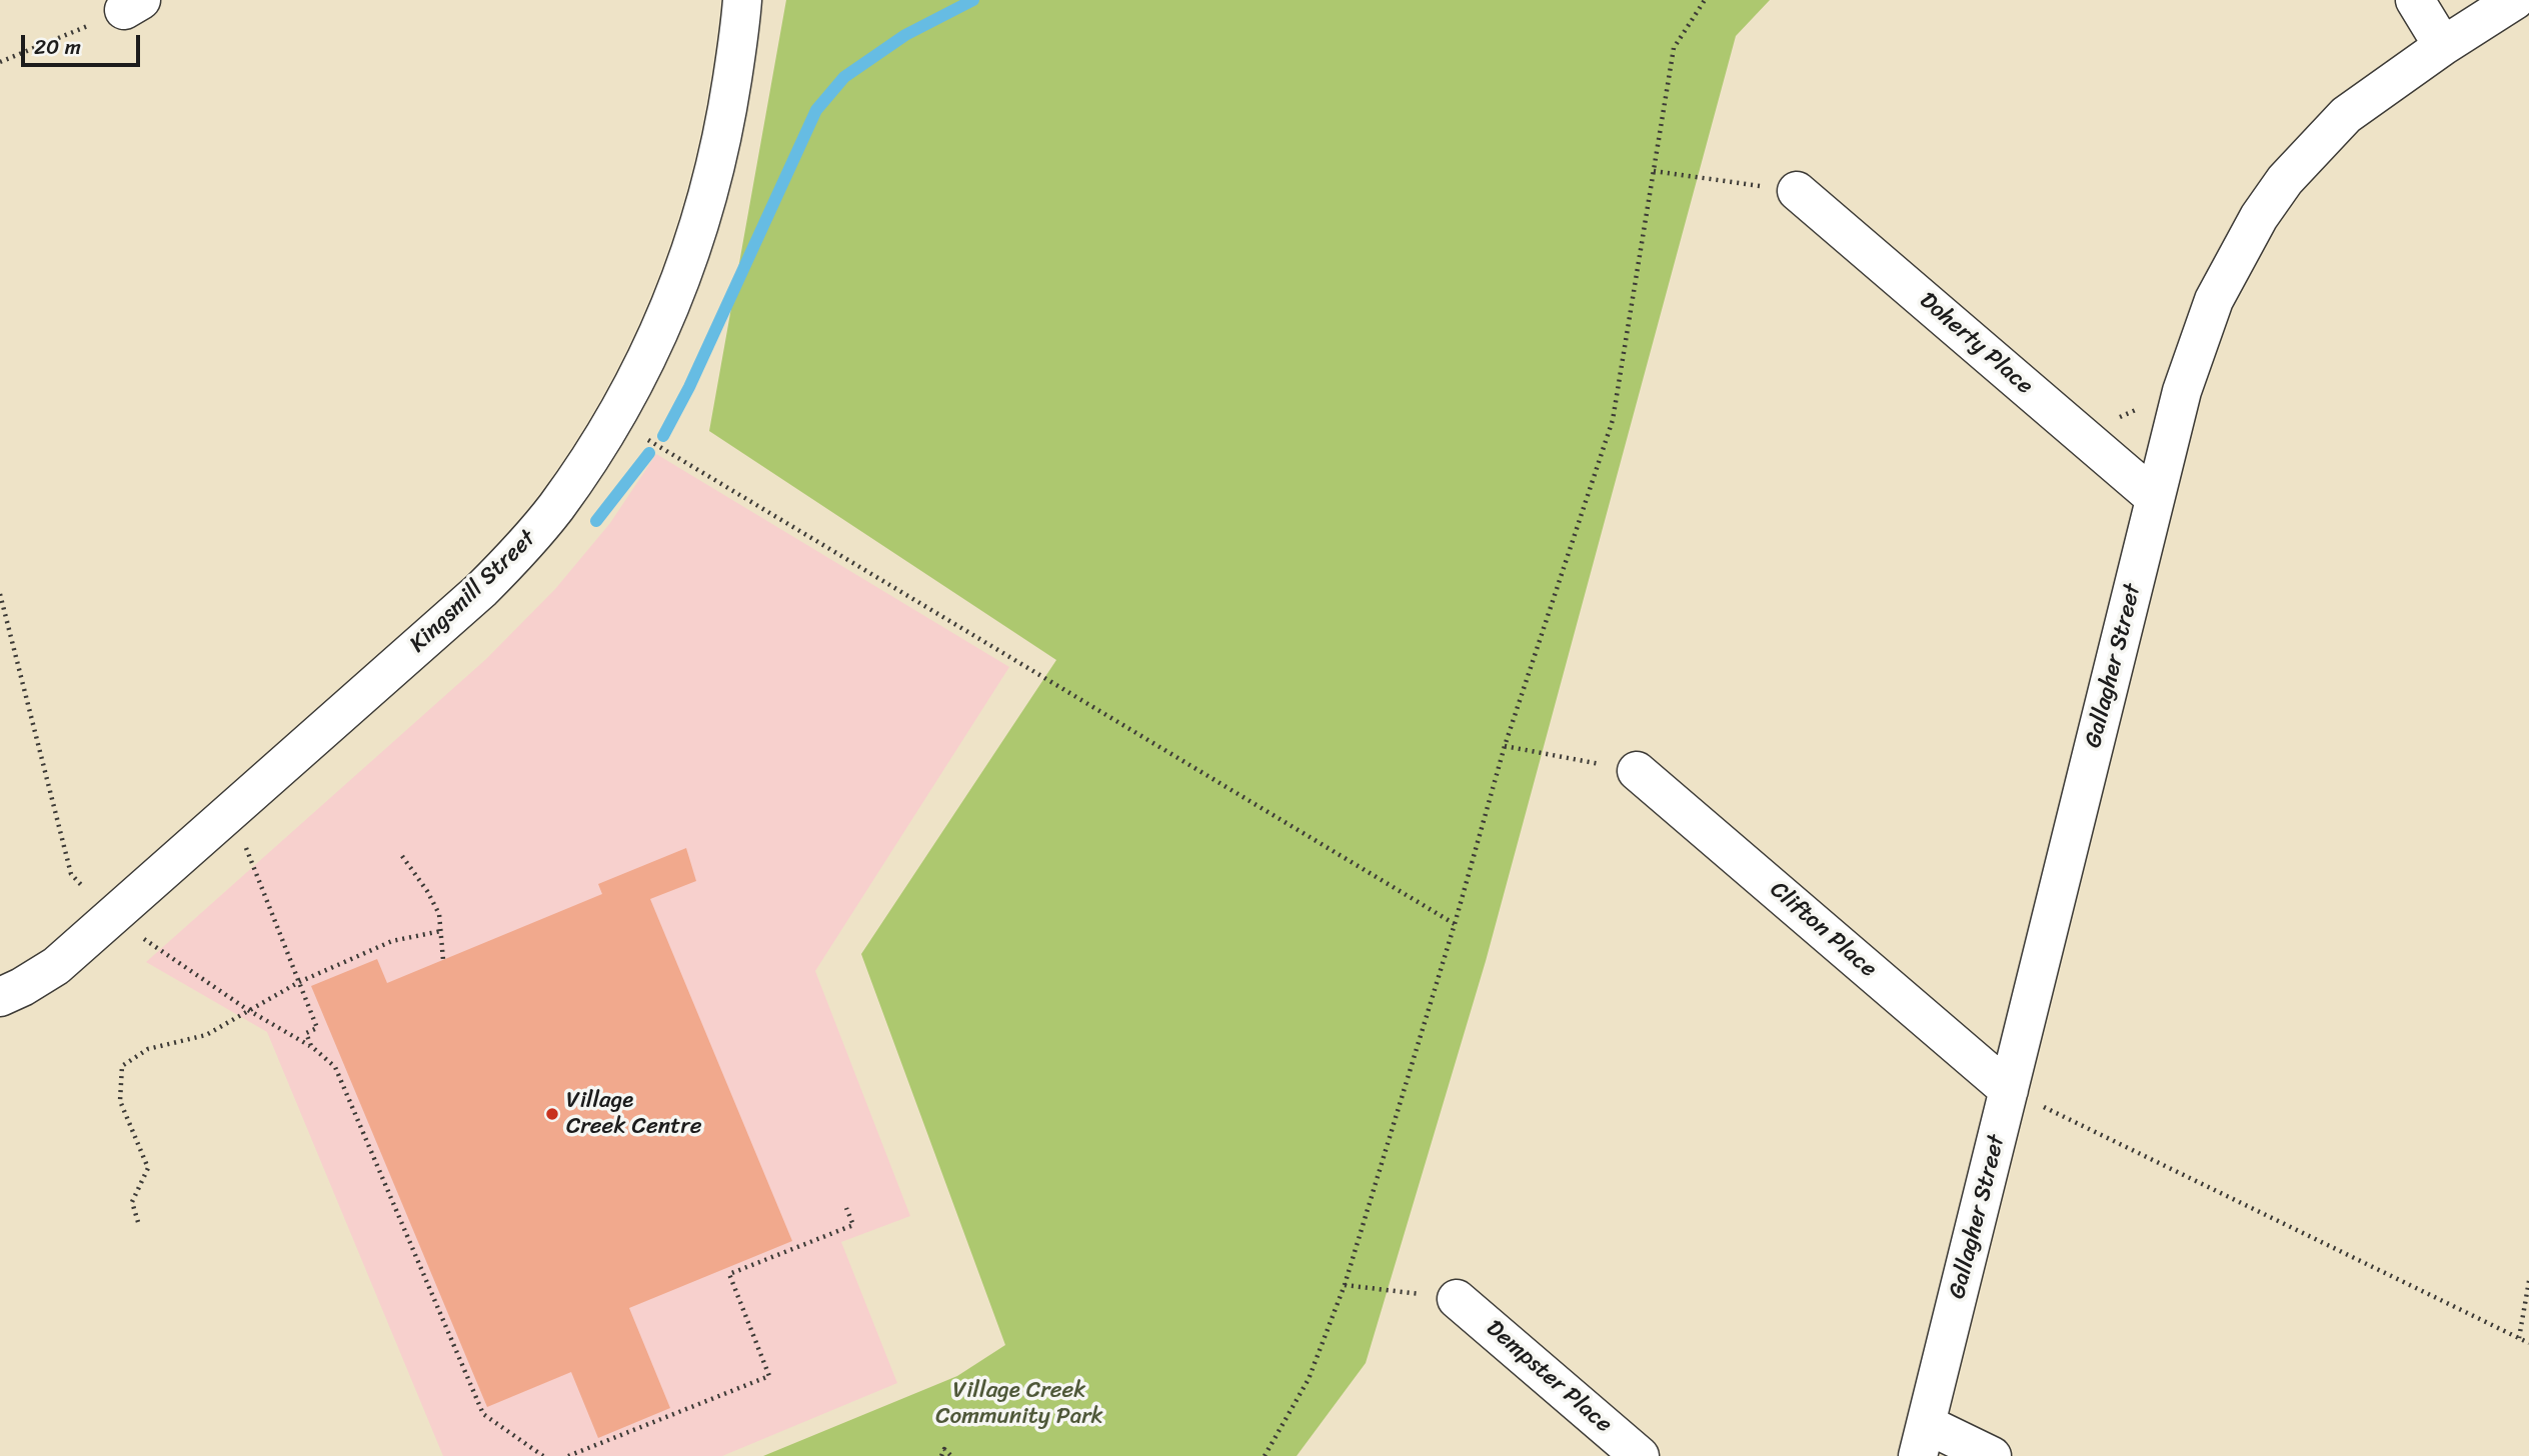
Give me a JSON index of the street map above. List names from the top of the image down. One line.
{"streets":{"street":["Doherty Place","Kingsmill Street","Gallagher Street","Clifton Place","Dempster Place"]},"crossings":[["Doherty Place","Gallagher Street"],["Gallagher Street","Clifton Place"]],"parks":["Village Creek Community Park"],"places":["Village Creek Centre"],"scale_bar":"20 m"}
